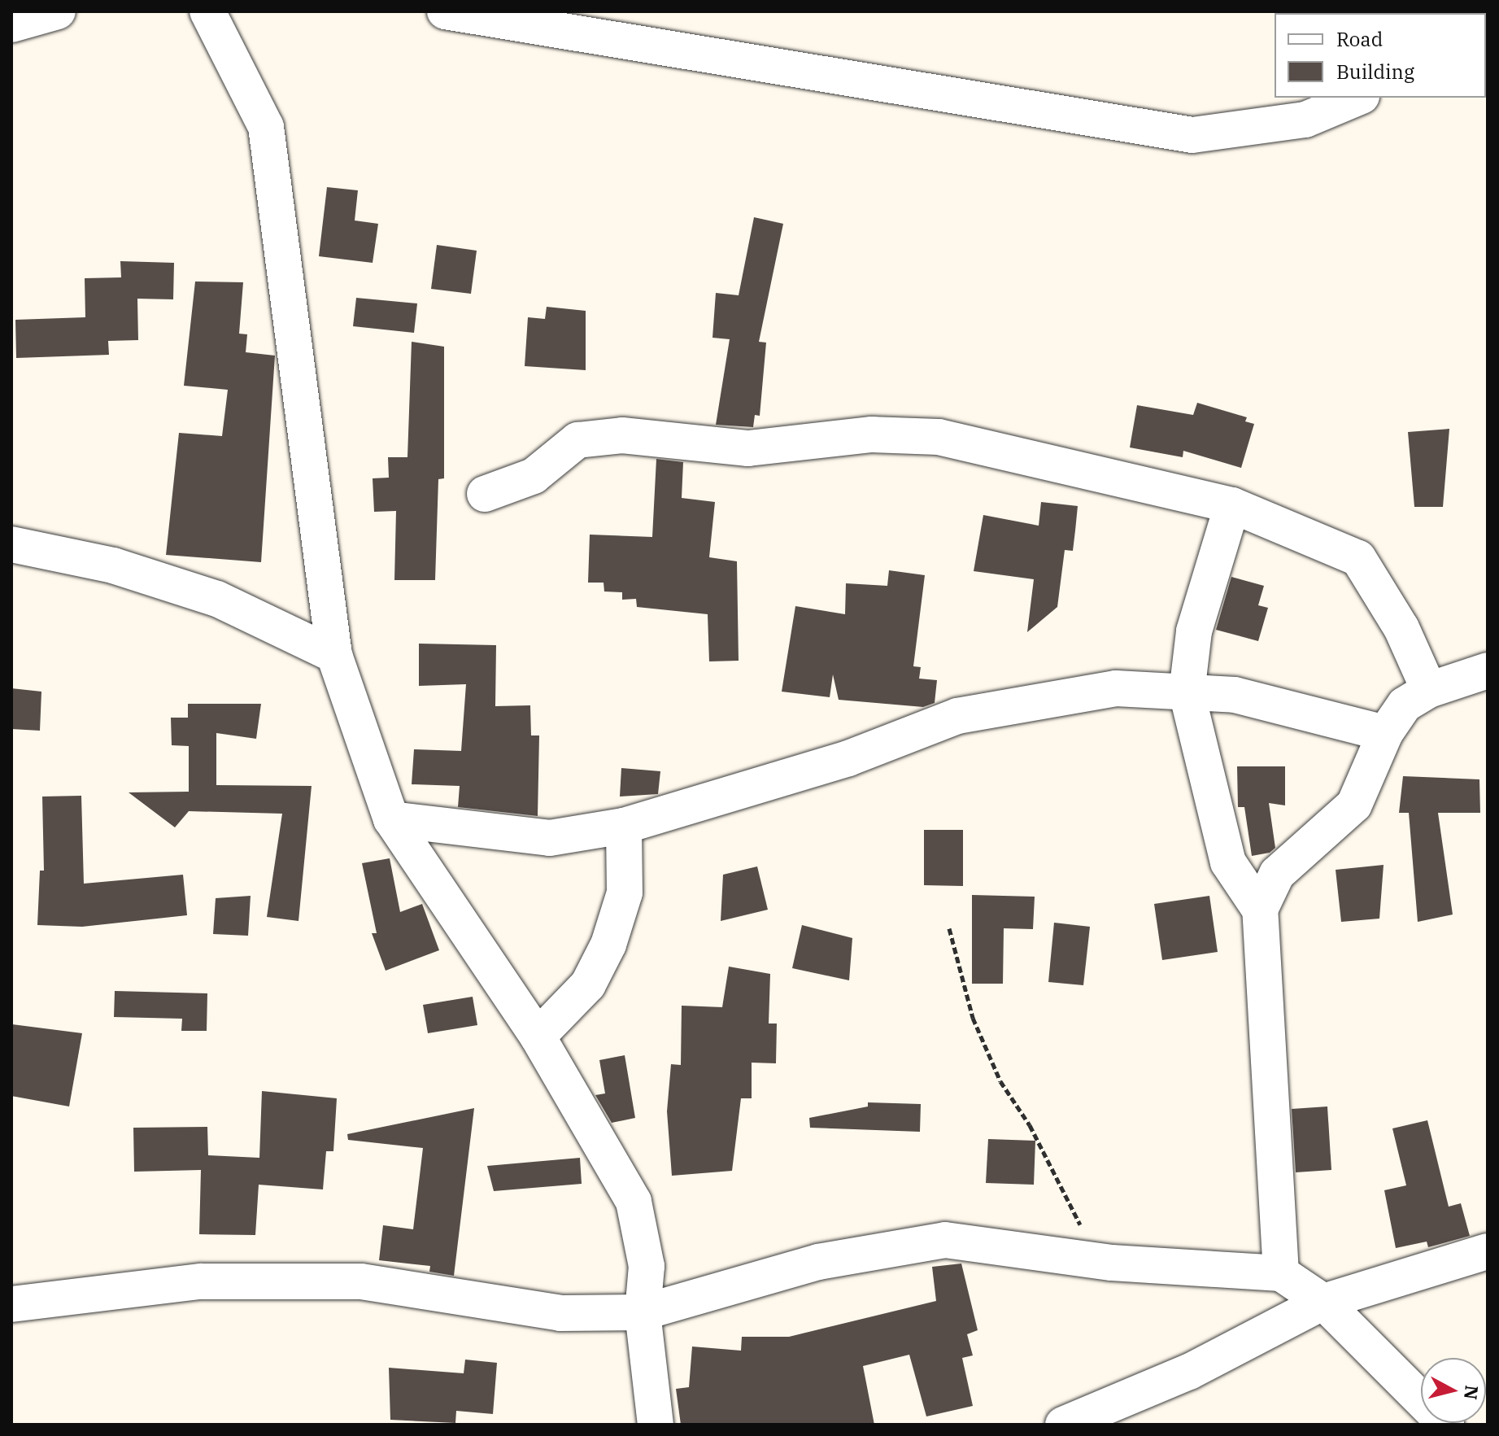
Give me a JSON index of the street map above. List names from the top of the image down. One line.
{"legend":["Road","Building"],"north":"right"}
